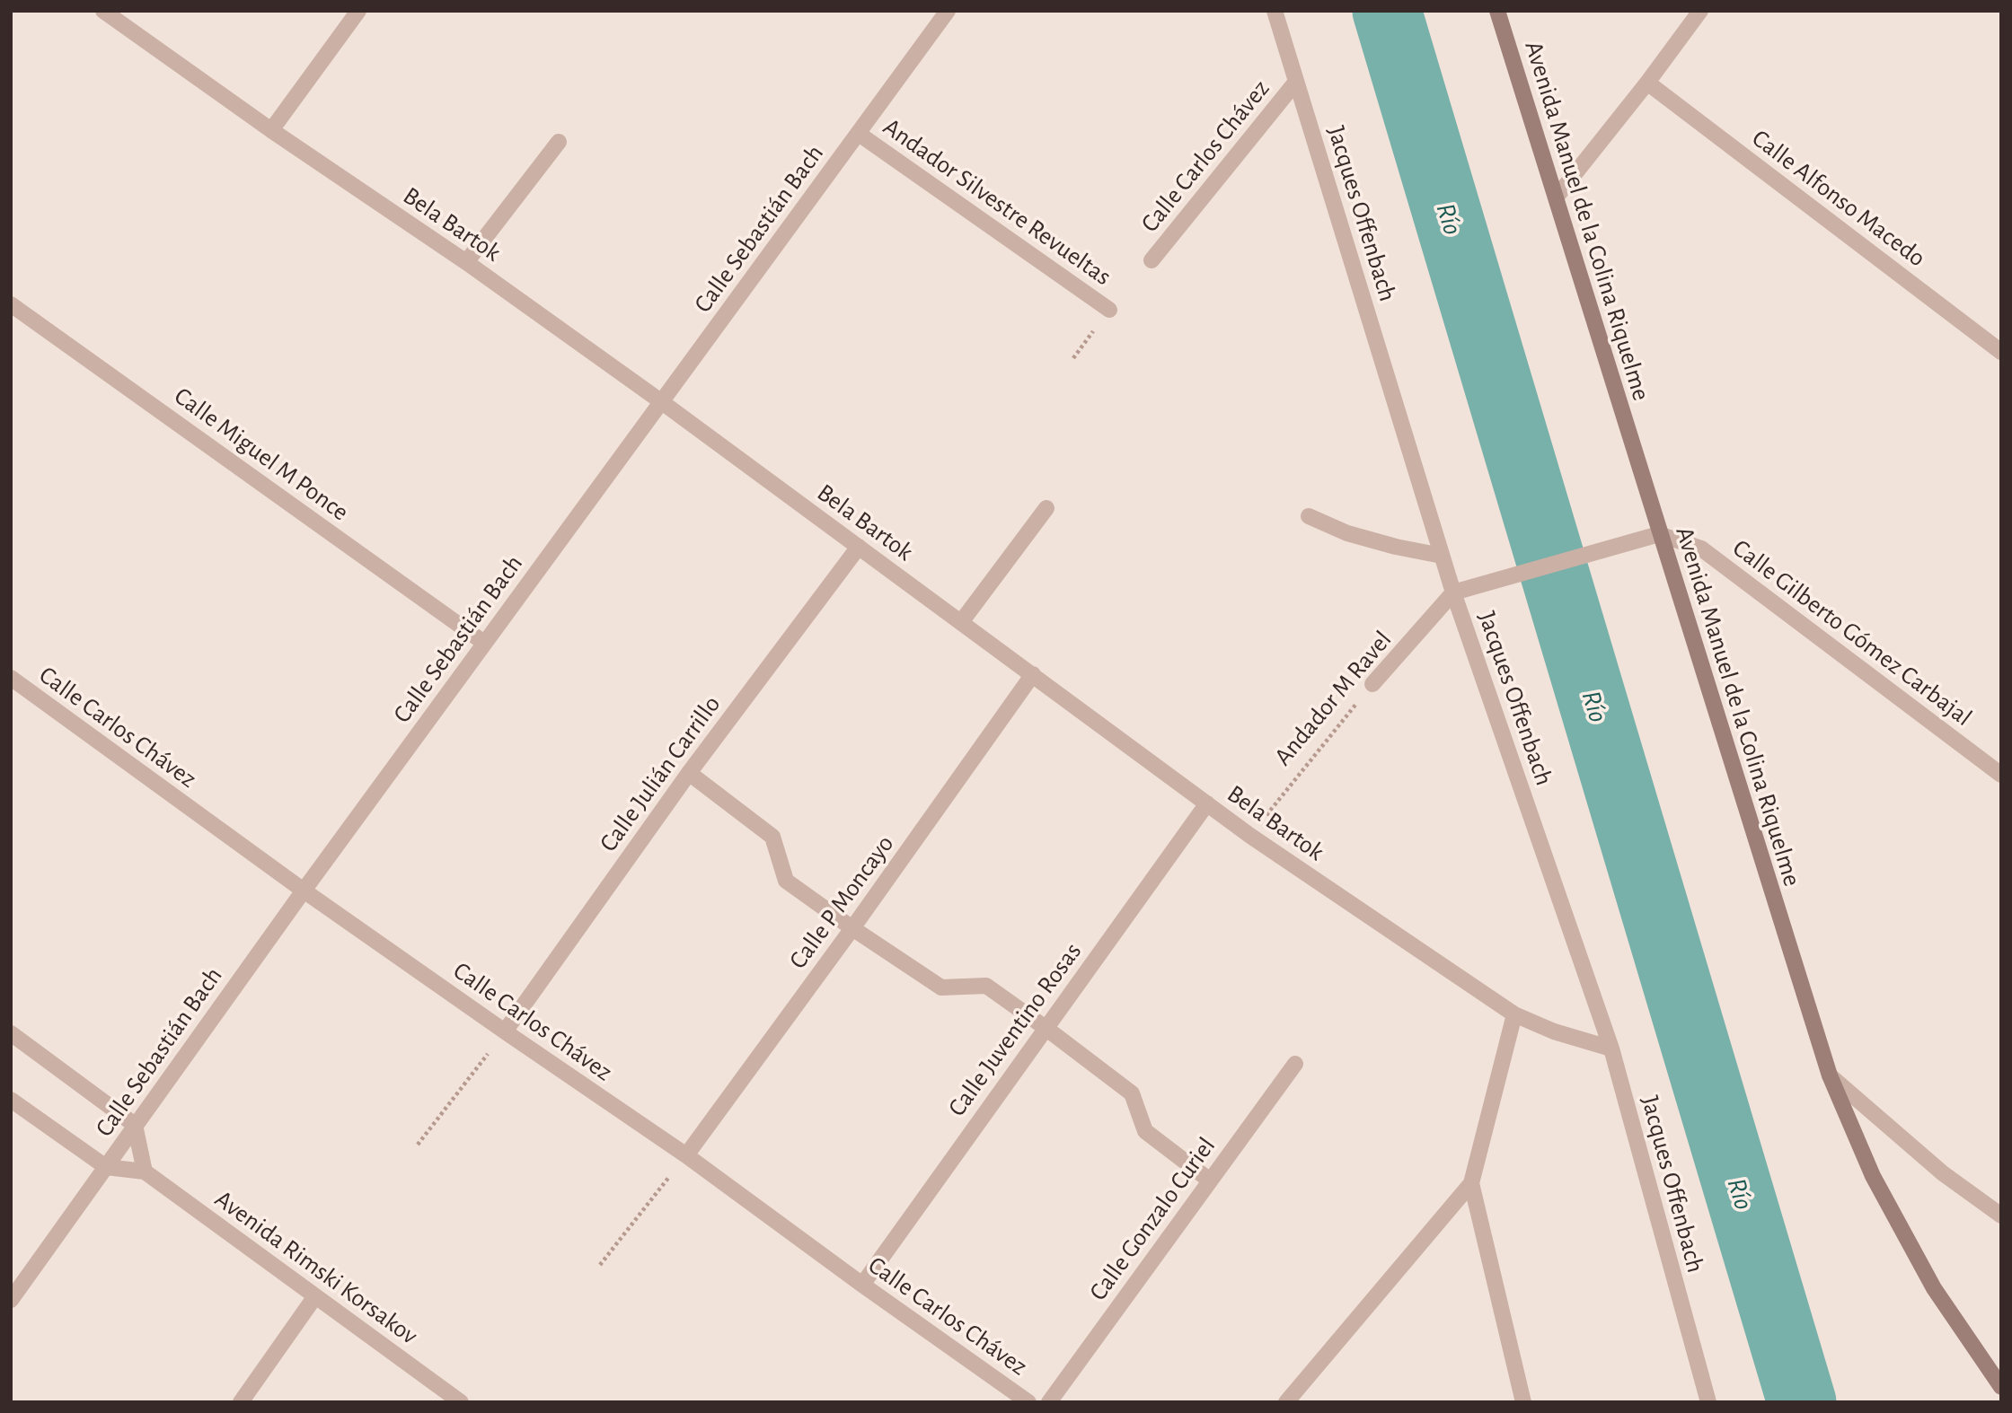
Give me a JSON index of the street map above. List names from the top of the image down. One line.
{"streets":{"street":["Calle Carlos Chávez","Calle Alfonso Macedo","Andador Silvestre Revueltas","Jacques Offenbach","Avenida Manuel de la Colina Riquelme","Bela Bartok","Calle Sebastián Bach","Calle Miguel M Ponce","Calle Gilberto Gómez Carbajal","Andador M Ravel","Calle Julián Carrillo","Calle P Moncayo","Calle Juventino Rosas","Calle Gonzalo Curiel","Avenida Rimski Korsakov"]},"crossings":[["Calle Carlos Chávez","Jacques Offenbach"],["Calle Carlos Chávez","Calle Sebastián Bach"],["Calle Carlos Chávez","Calle Julián Carrillo"],["Calle Carlos Chávez","Calle P Moncayo"],["Calle Carlos Chávez","Calle Juventino Rosas"],["Andador Silvestre Revueltas","Calle Sebastián Bach"],["Jacques Offenbach","Bela Bartok"],["Jacques Offenbach","Andador M Ravel"],["Avenida Manuel de la Colina Riquelme","Calle Gilberto Gómez Carbajal"],["Bela Bartok","Calle Sebastián Bach"],["Bela Bartok","Andador M Ravel"],["Bela Bartok","Calle Julián Carrillo"],["Bela Bartok","Calle P Moncayo"],["Bela Bartok","Calle Juventino Rosas"],["Calle Sebastián Bach","Calle Miguel M Ponce"],["Calle Sebastián Bach","Avenida Rimski Korsakov"]],"water":["Río"]}
